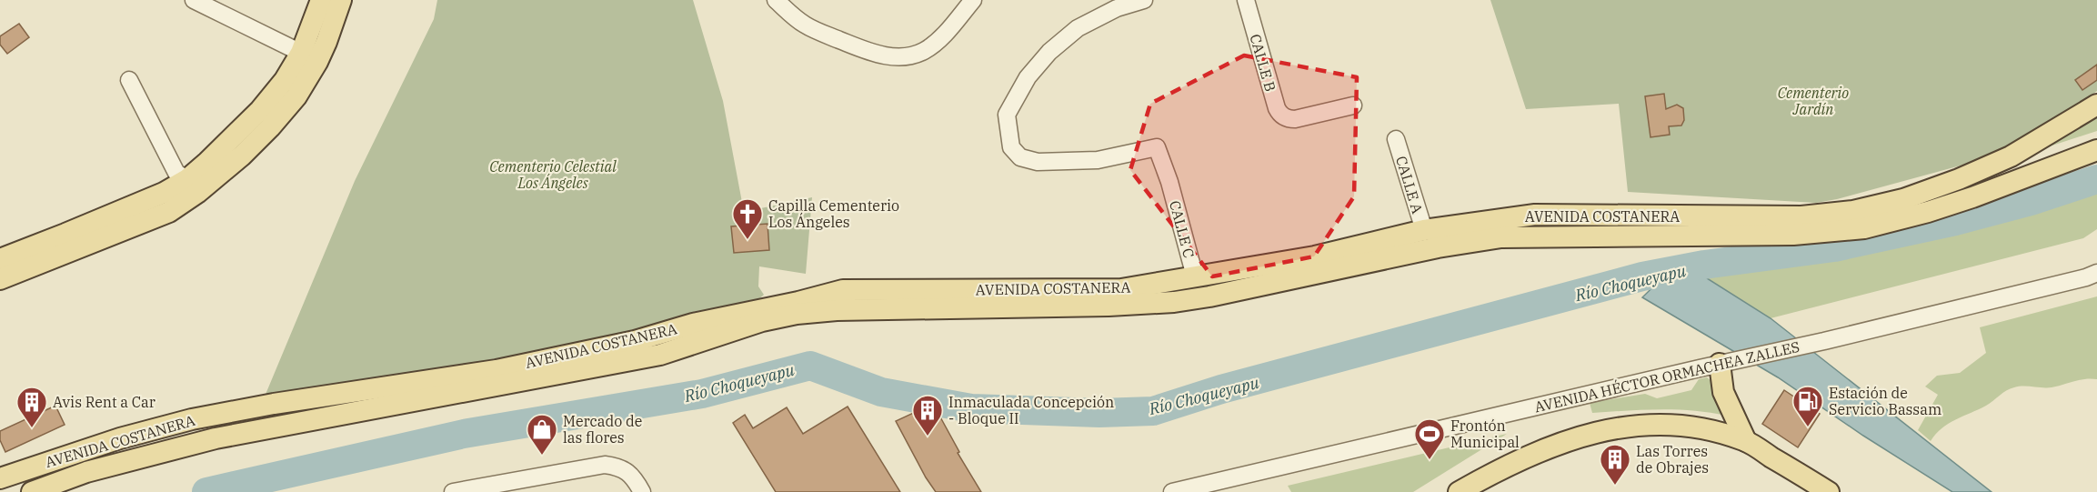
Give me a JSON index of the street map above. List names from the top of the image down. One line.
{"streets":{"main road":["AVENIDA COSTANERA"],"street":["CALLE B","CALLE A","CALLE C","AVENIDA HÉCTOR ORMACHEA ZALLES"]},"crossings":[["CALLE A","AVENIDA COSTANERA"],["AVENIDA COSTANERA","CALLE C"]],"water":["Río Choqueyapu"],"parks":["Cementerio Jardín","Cementerio Celestial Los Ángeles"],"places":{"church":["Capilla Cementerio Los Ángeles"],"fuel station":["Estación de Servicio Bassam"],"building":["Avis Rent a Car","Inmaculada Concepción - Bloque II","Las Torres de Obrajes"],"shop":["Mercado de las flores"],"sports":["Frontón Municipal"]}}
